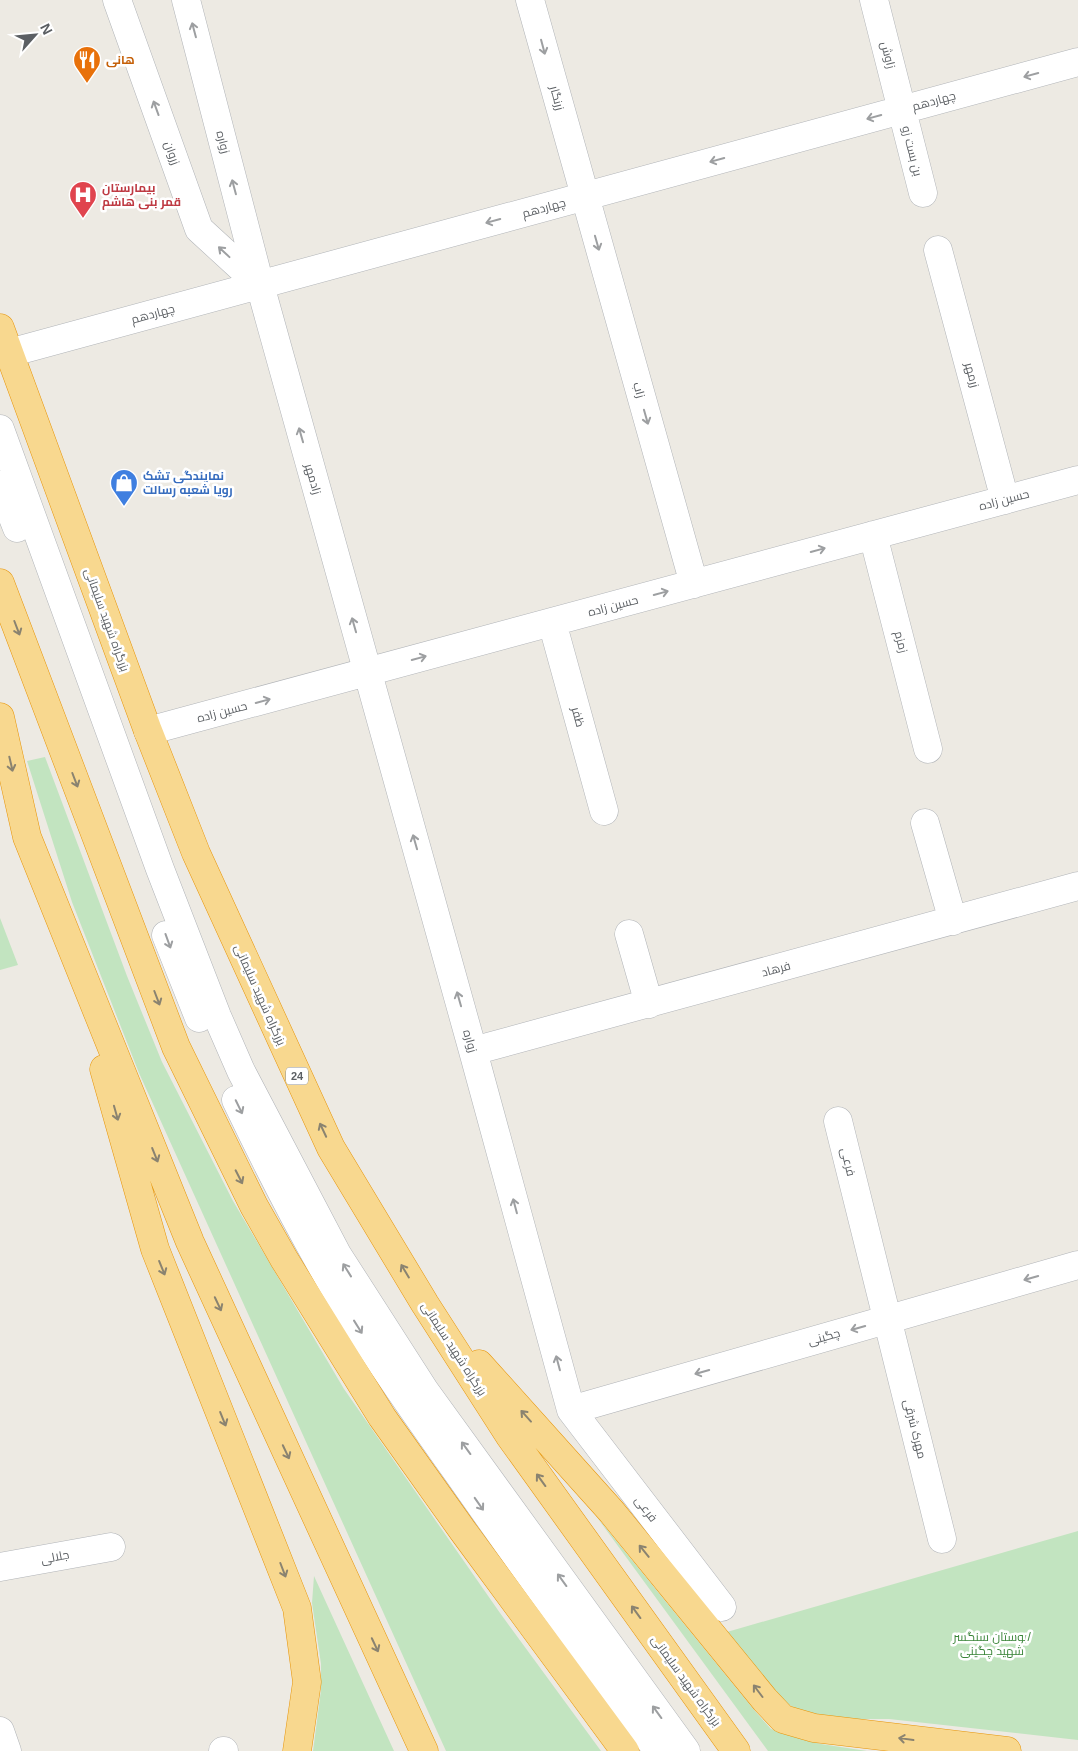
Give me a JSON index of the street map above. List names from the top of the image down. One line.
{"streets":{"highway":["بزرگراه شهید سلیمانی","24"],"street":["زاوش","زرنگار","چهاردهم","زواره","بن بست زو","زروان","زرمهر","زاب","زادمهر","حسین زاده","زمزم","ظفر","فرهاد","فرعی","چگینی","مهرک شرقی","جلالی"]},"crossings":[["زاوش","چهاردهم"],["زاوش","بن بست زو"],["زرنگار","چهاردهم"],["زرنگار","زاب"],["چهاردهم","زواره"],["چهاردهم","بن بست زو"],["چهاردهم","زروان"],["چهاردهم","زاب"],["چهاردهم","زادمهر"],["چهاردهم","بزرگراه شهید سلیمانی"],["زواره","زروان"],["زواره","زادمهر"],["زواره","حسین زاده"],["زواره","فرهاد"],["زواره","فرعی"],["زواره","چگینی"],["زروان","زادمهر"],["زرمهر","حسین زاده"],["زاب","حسین زاده"],["زادمهر","حسین زاده"],["حسین زاده","بزرگراه شهید سلیمانی"],["حسین زاده","زمزم"],["حسین زاده","ظفر"],["فرعی","چگینی"],["فرعی","مهرک شرقی"],["چگینی","مهرک شرقی"]],"one_way":["زرنگار","چهاردهم","زروان","زاب","زادمهر","حسین زاده","چگینی"],"parks":["بوستان سنگسر/ شهید چگینی"],"places":{"restaurant":["هانی"],"hospital":["بیمارستان قمر بنی هاشم"],"shop":["نمایندگی تشک رویا شعبه رسالت"]},"north":"top right"}
